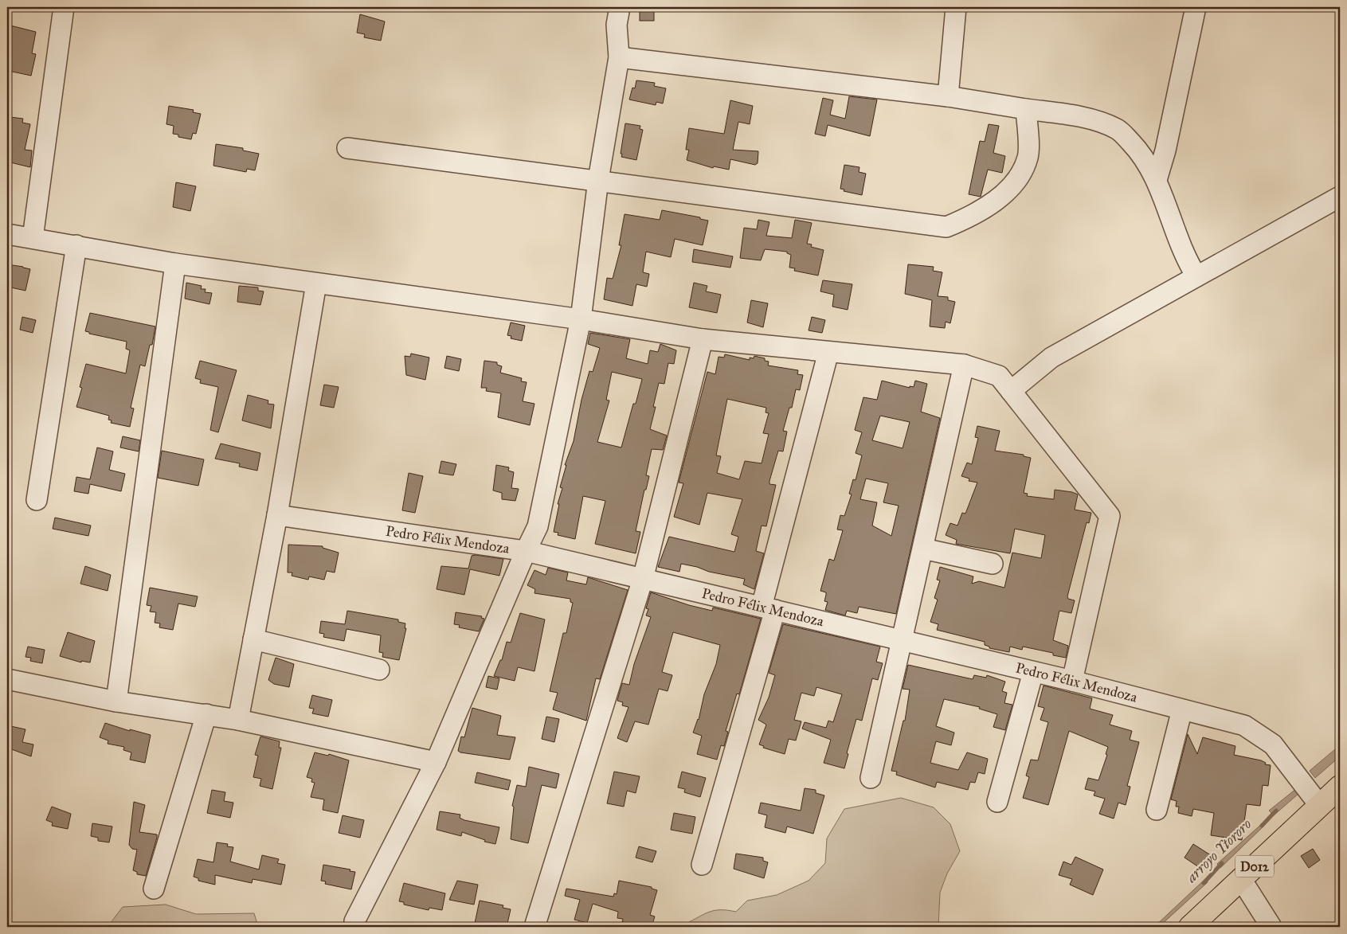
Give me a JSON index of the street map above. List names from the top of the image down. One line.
{"streets":{"main road":["D012"],"street":["Pedro Félix Mendoza"]},"crossings":[["Pedro Félix Mendoza","D012"]],"water":["arroyo Ytororo"]}
